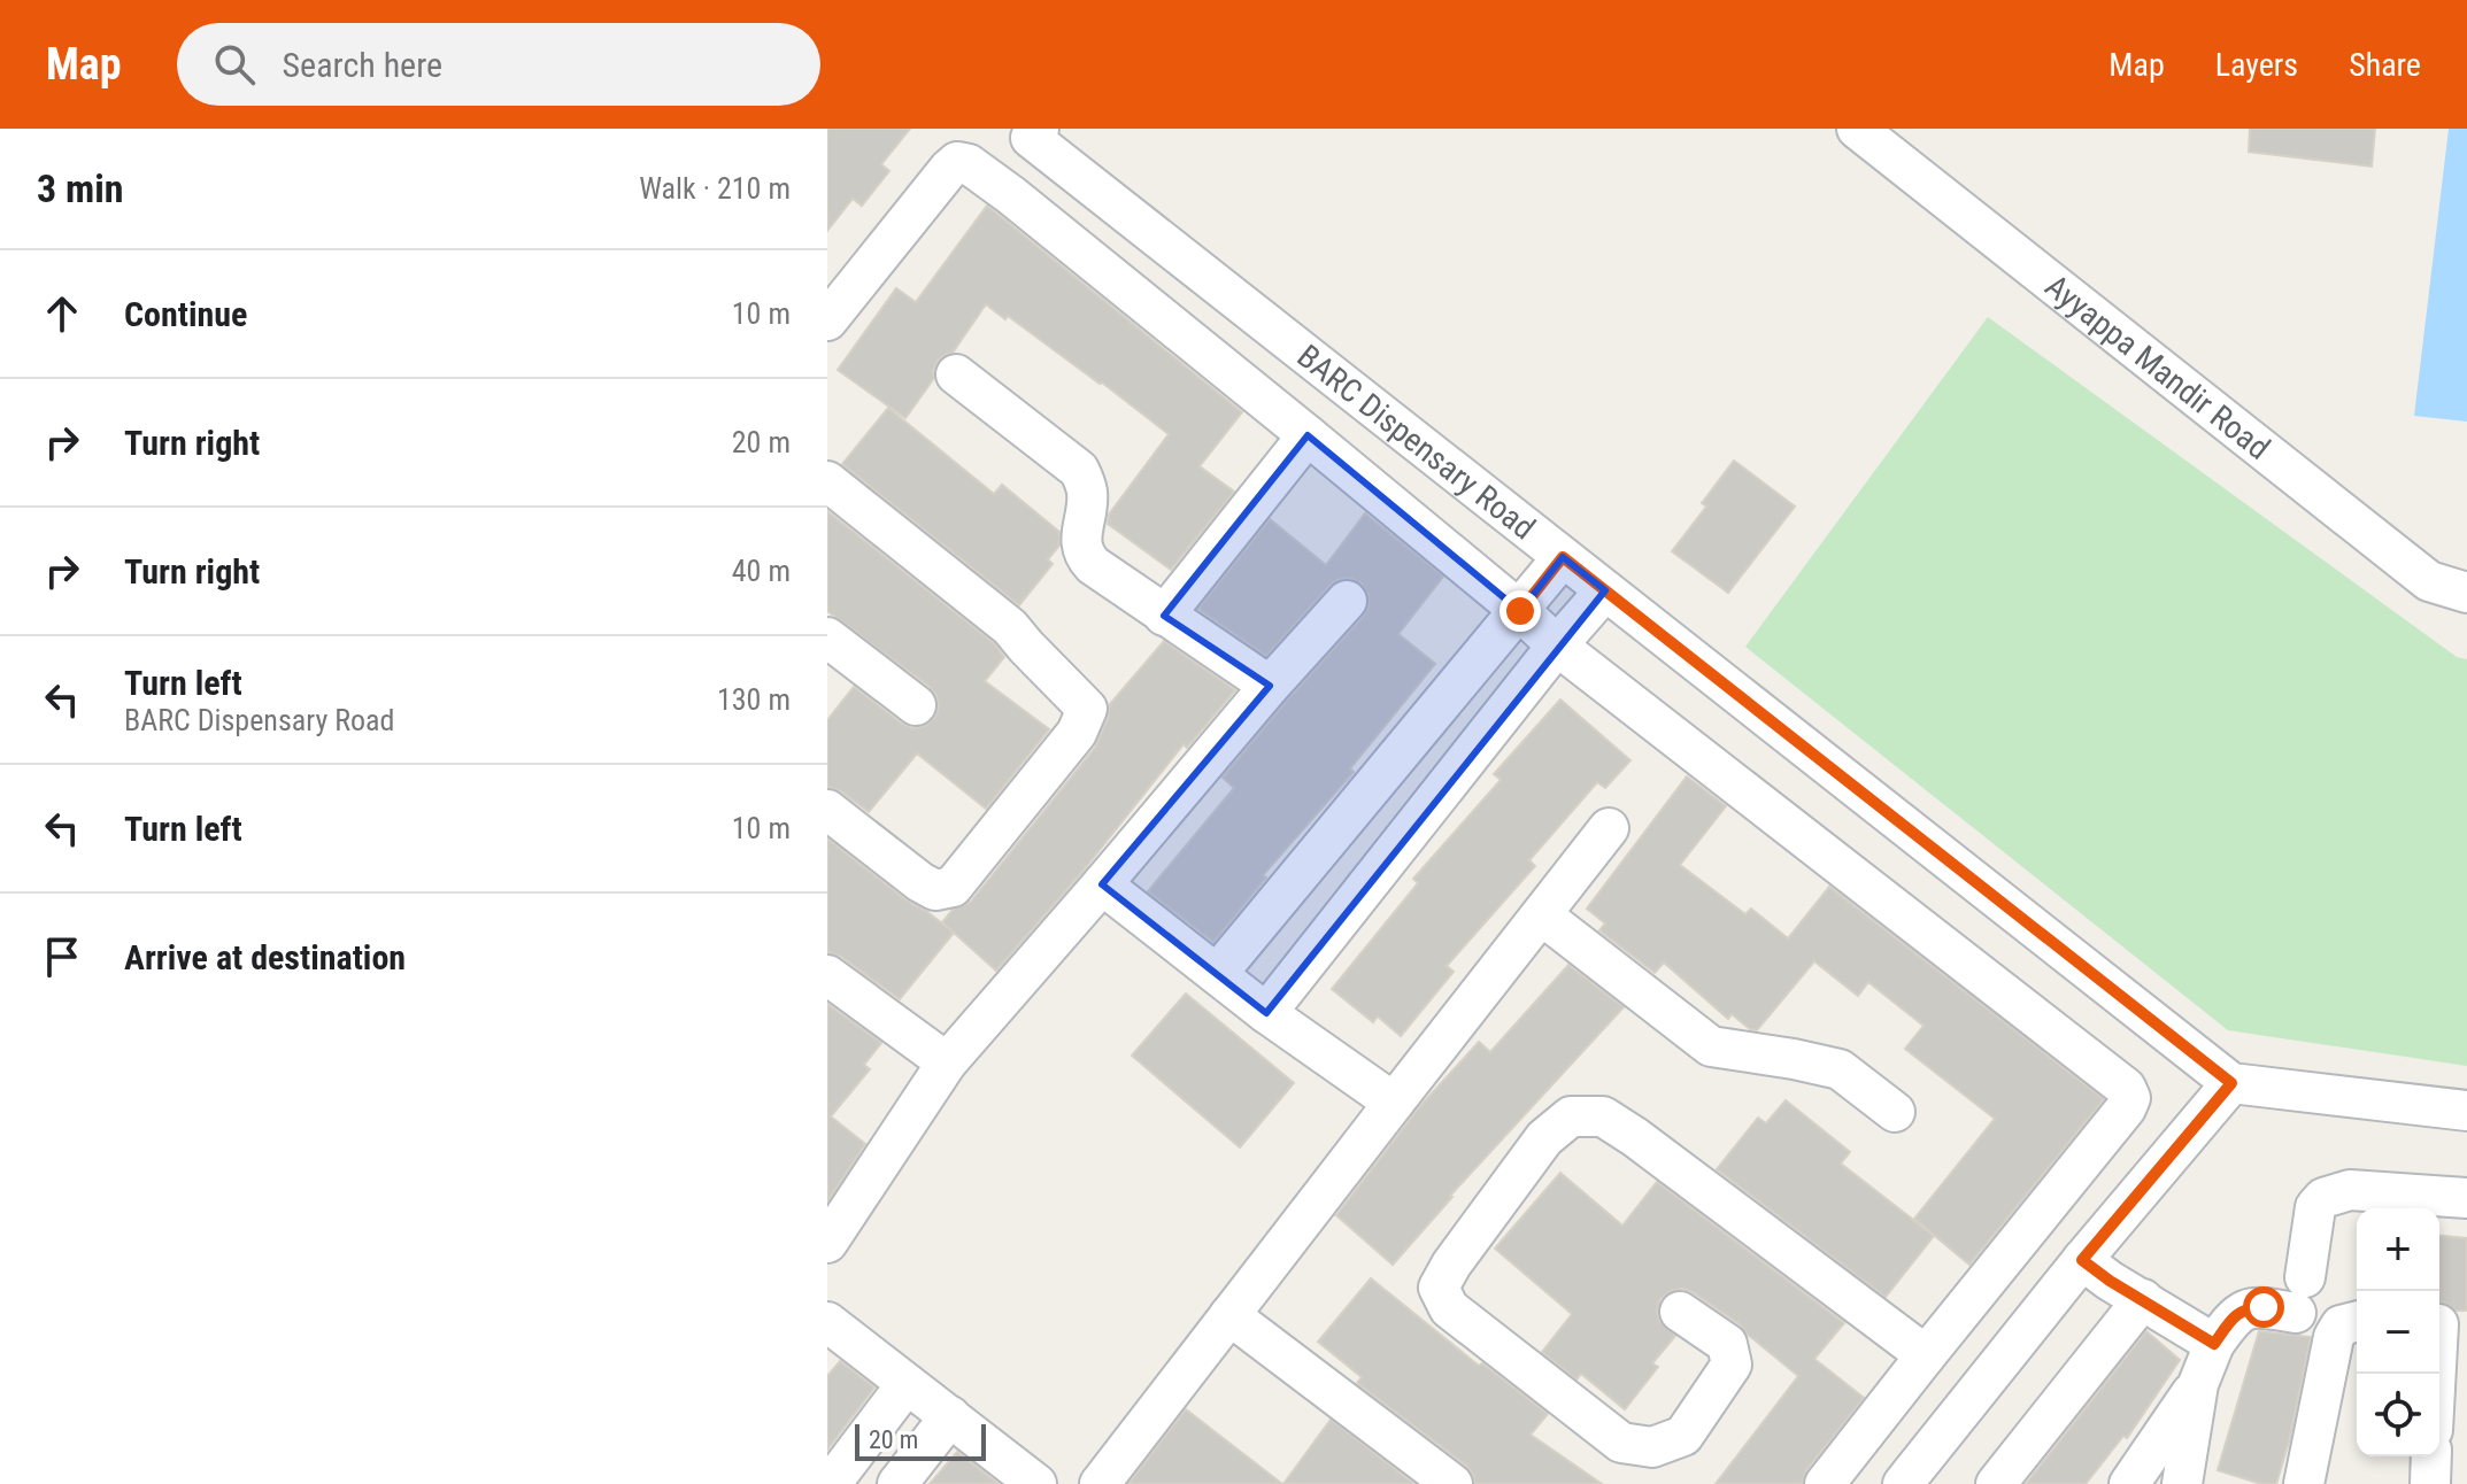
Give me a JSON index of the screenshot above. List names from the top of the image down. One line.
{"streets":{"street":["Ayyappa Mandir Road","BARC Dispensary Road"]},"scale_bar":"20 m","page":{"header":"Map","search":"Search here","nav":["Map","Layers","Share"],"heading":["3 min","Walk · 210 m"],"list":[["Continue","10 m"],["Turn right","20 m"],["Turn right","40 m"],["Turn left","BARC Dispensary Road","130 m"],["Turn left","10 m"],"Arrive at destination"],"map_buttons":["+","−"],"scale":"20 m"}}
